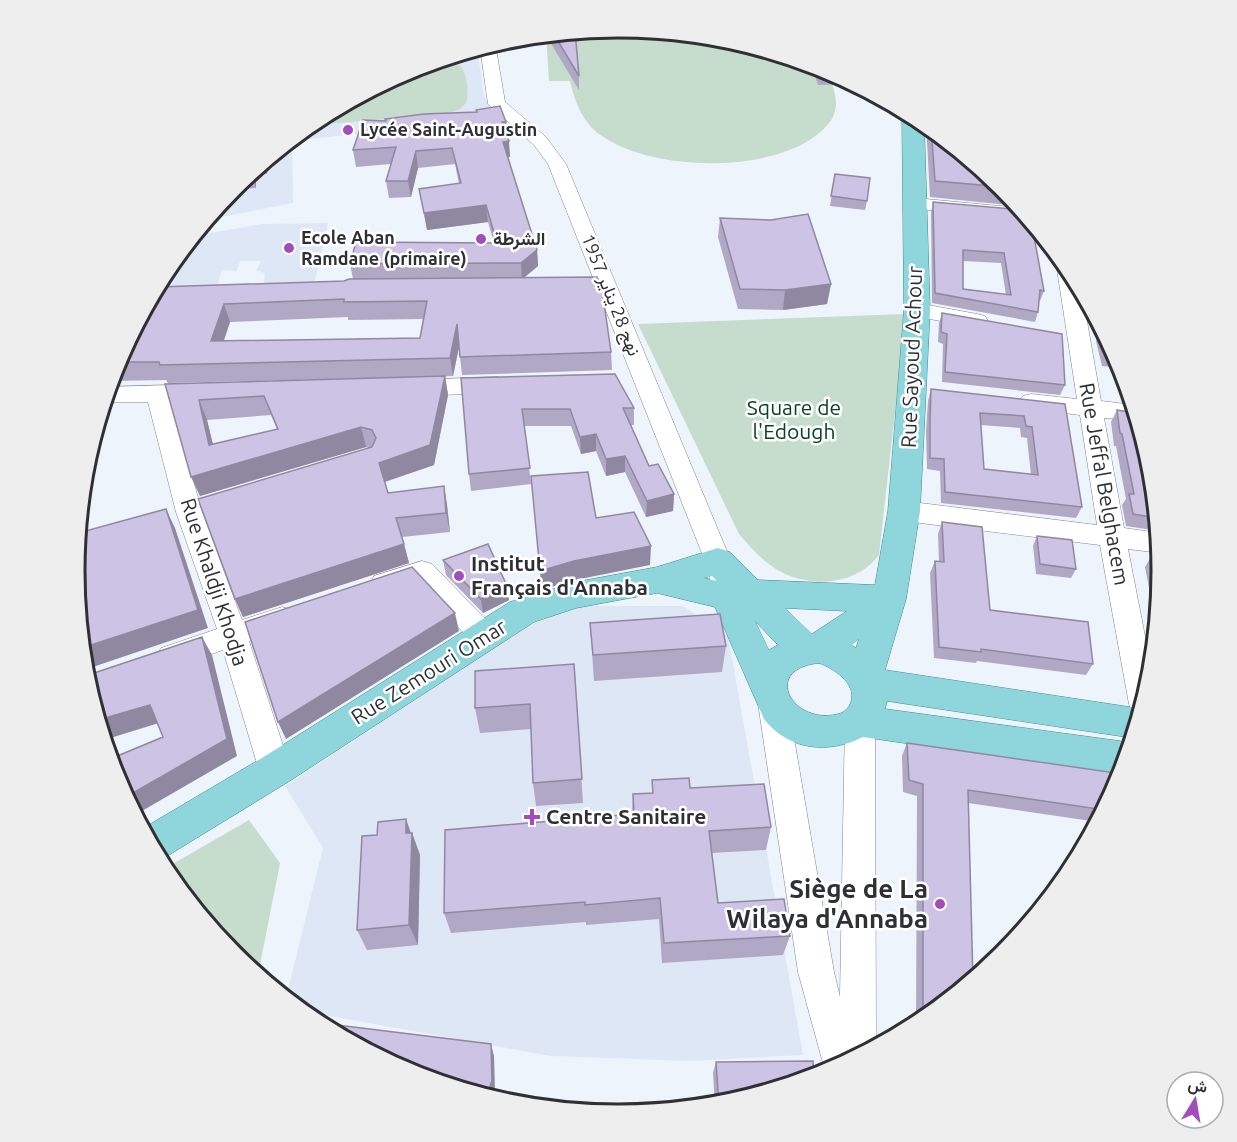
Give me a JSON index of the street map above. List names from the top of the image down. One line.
{"streets":{"main road":["Rue Sayoud Achour","Rue Zemouri Omar"],"street":["نهج 28 يناير 1957","Rue Jeffal Belghacem","Rue Khaldji Khodja"]},"crossings":[["Rue Sayoud Achour","Rue Zemouri Omar"],["Rue Khaldji Khodja","Rue Zemouri Omar"]],"parks":["Square de l'Edough"],"places":{"other":["Lycée Saint-Augustin","الشرطة","Ecole Aban Ramdane (primaire)","Institut Français d'Annaba","Siège de La Wilaya d'Annaba"],"health":["Centre Sanitaire"]},"north":"top"}
